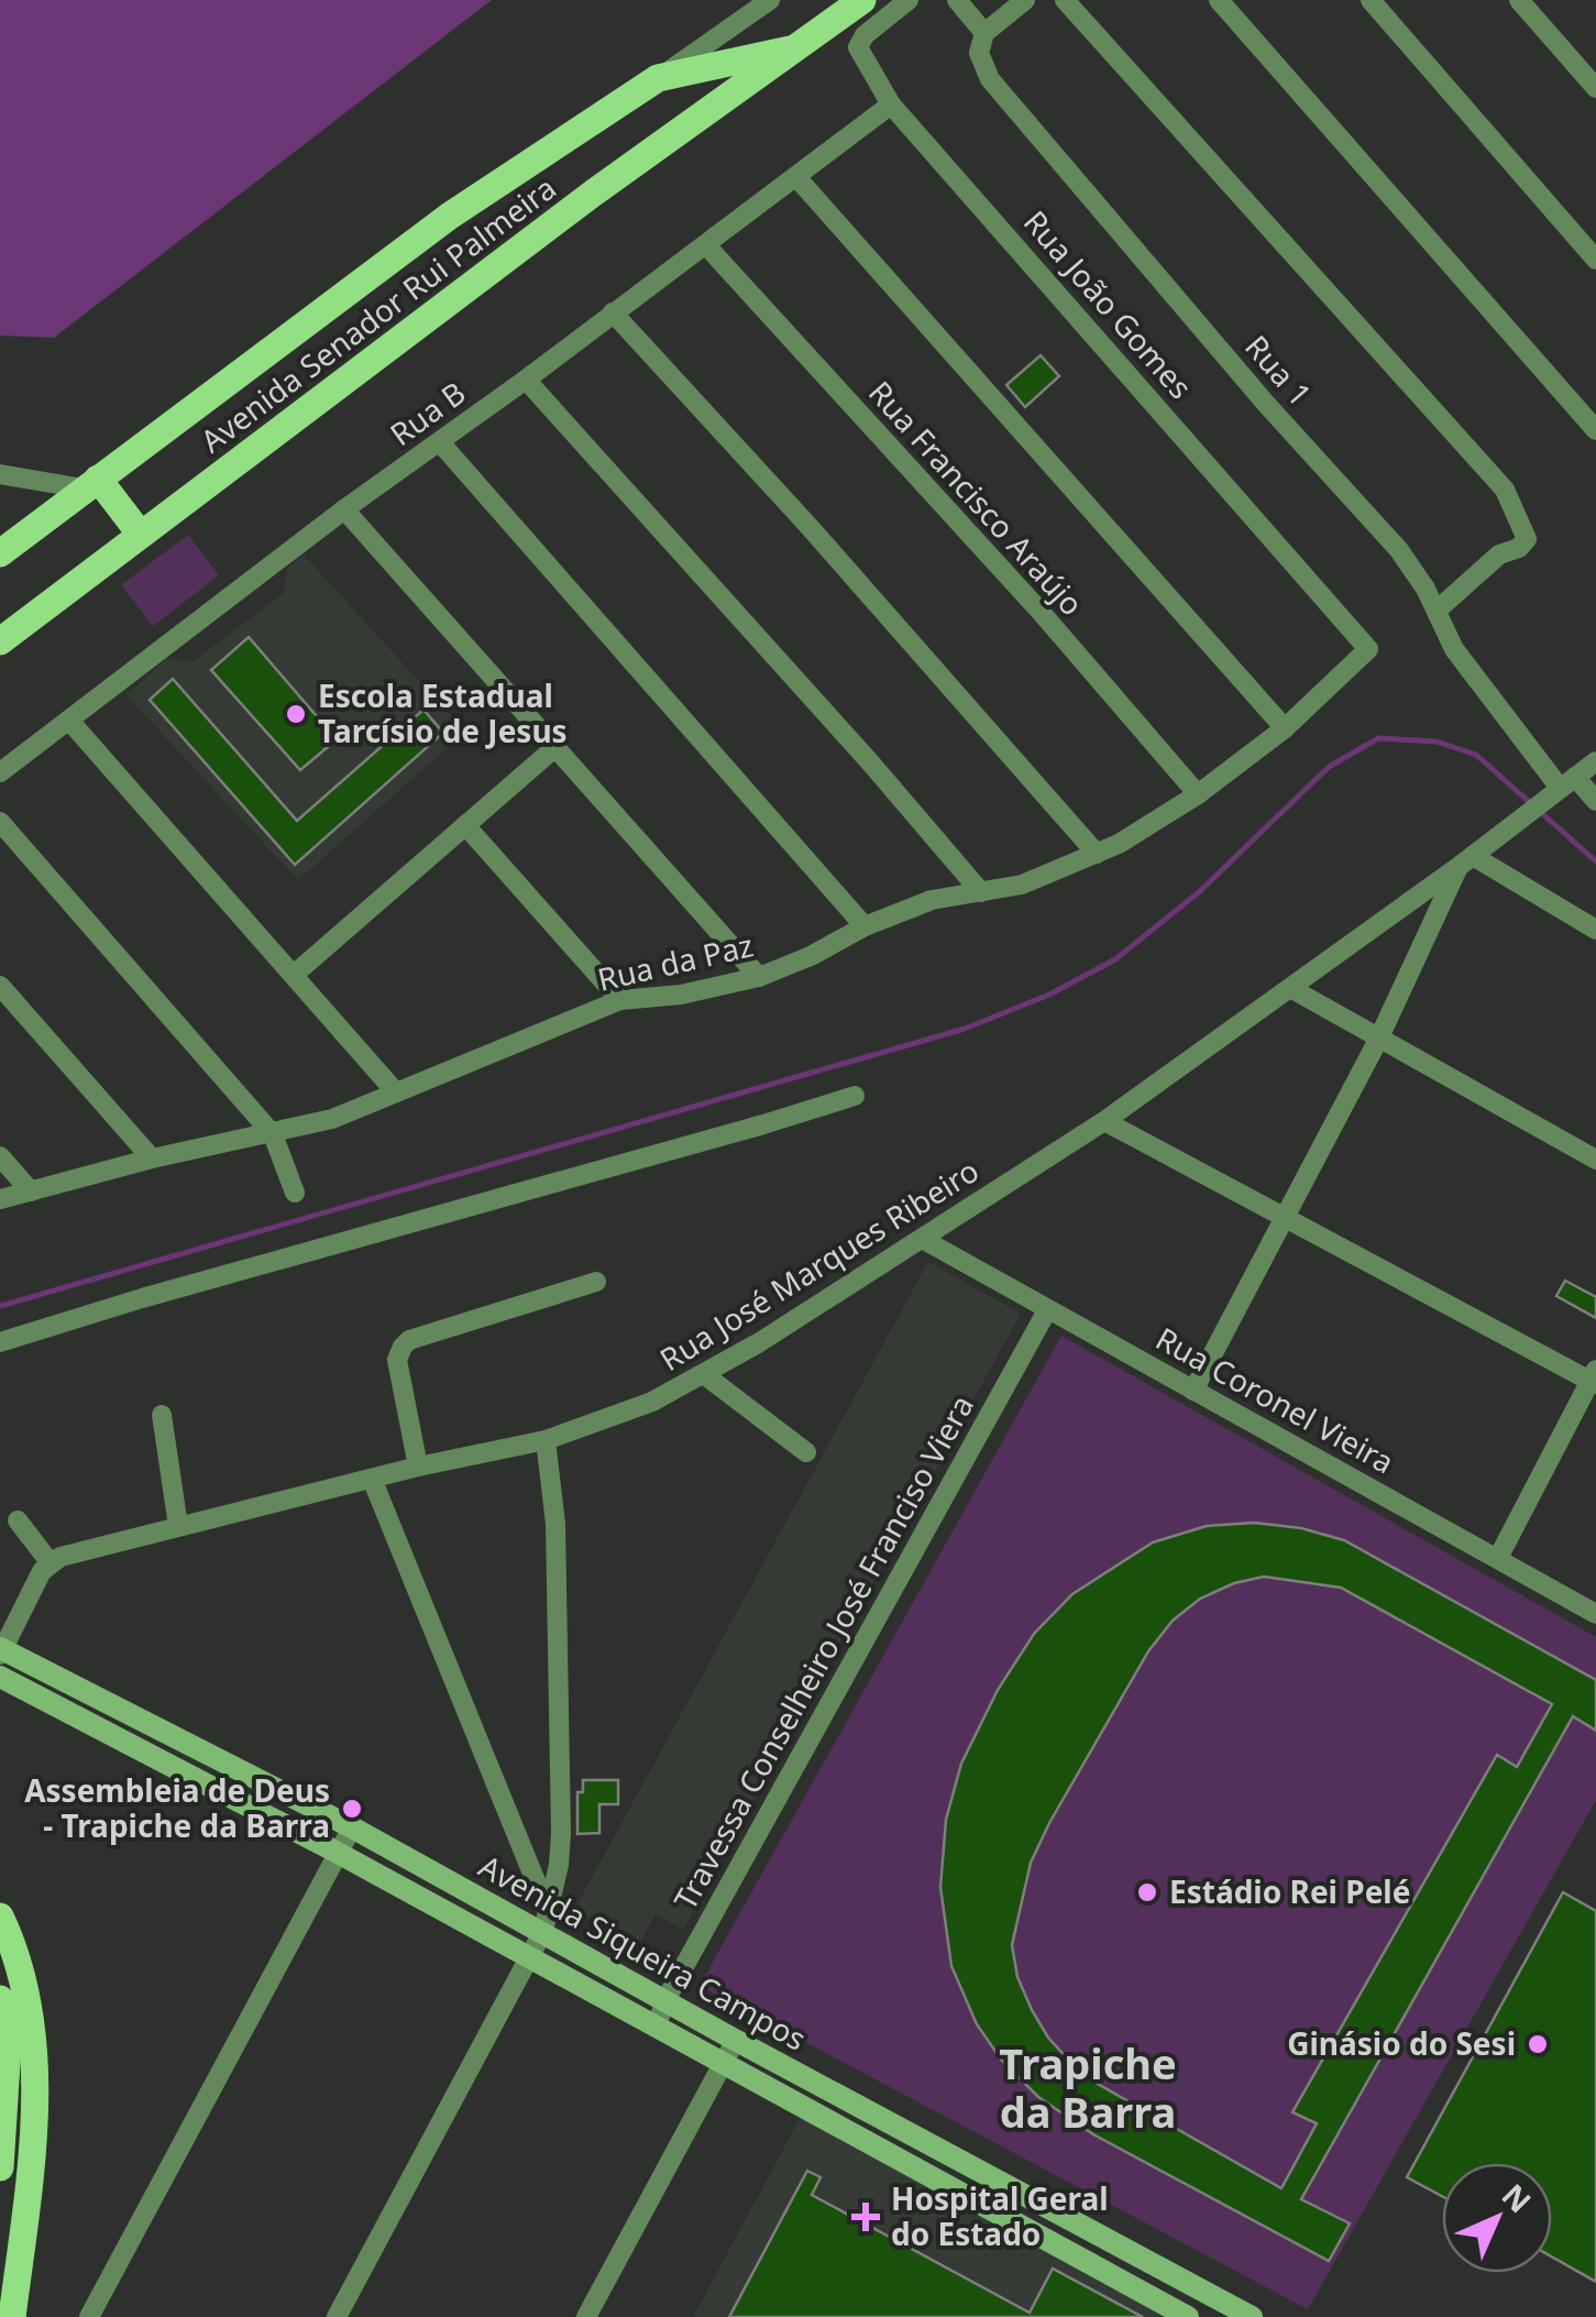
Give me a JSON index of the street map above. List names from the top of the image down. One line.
{"streets":{"main road":["Avenida Senador Rui Palmeira","Avenida Siqueira Campos"],"street":["Rua João Gomes","Rua 1","Rua B","Rua Francisco Araújo","Rua da Paz","Rua José Marques Ribeiro","Rua Coronel Vieira","Travessa Conselheiro José Franciso Viera"]},"crossings":[["Rua João Gomes","Avenida Senador Rui Palmeira"],["Rua João Gomes","Rua B"],["Rua João Gomes","Rua da Paz"],["Rua 1","Rua José Marques Ribeiro"],["Rua B","Rua Francisco Araújo"],["Rua Francisco Araújo","Rua da Paz"],["Rua José Marques Ribeiro","Rua Coronel Vieira"],["Rua Coronel Vieira","Travessa Conselheiro José Franciso Viera"],["Travessa Conselheiro José Franciso Viera","Avenida Siqueira Campos"]],"districts":["Trapiche da Barra"],"places":{"other":["Escola Estadual Tarcísio de Jesus","Assembleia de Deus - Trapiche da Barra","Estádio Rei Pelé","Ginásio do Sesi"],"health":["Hospital Geral do Estado"]},"north":"top right"}
